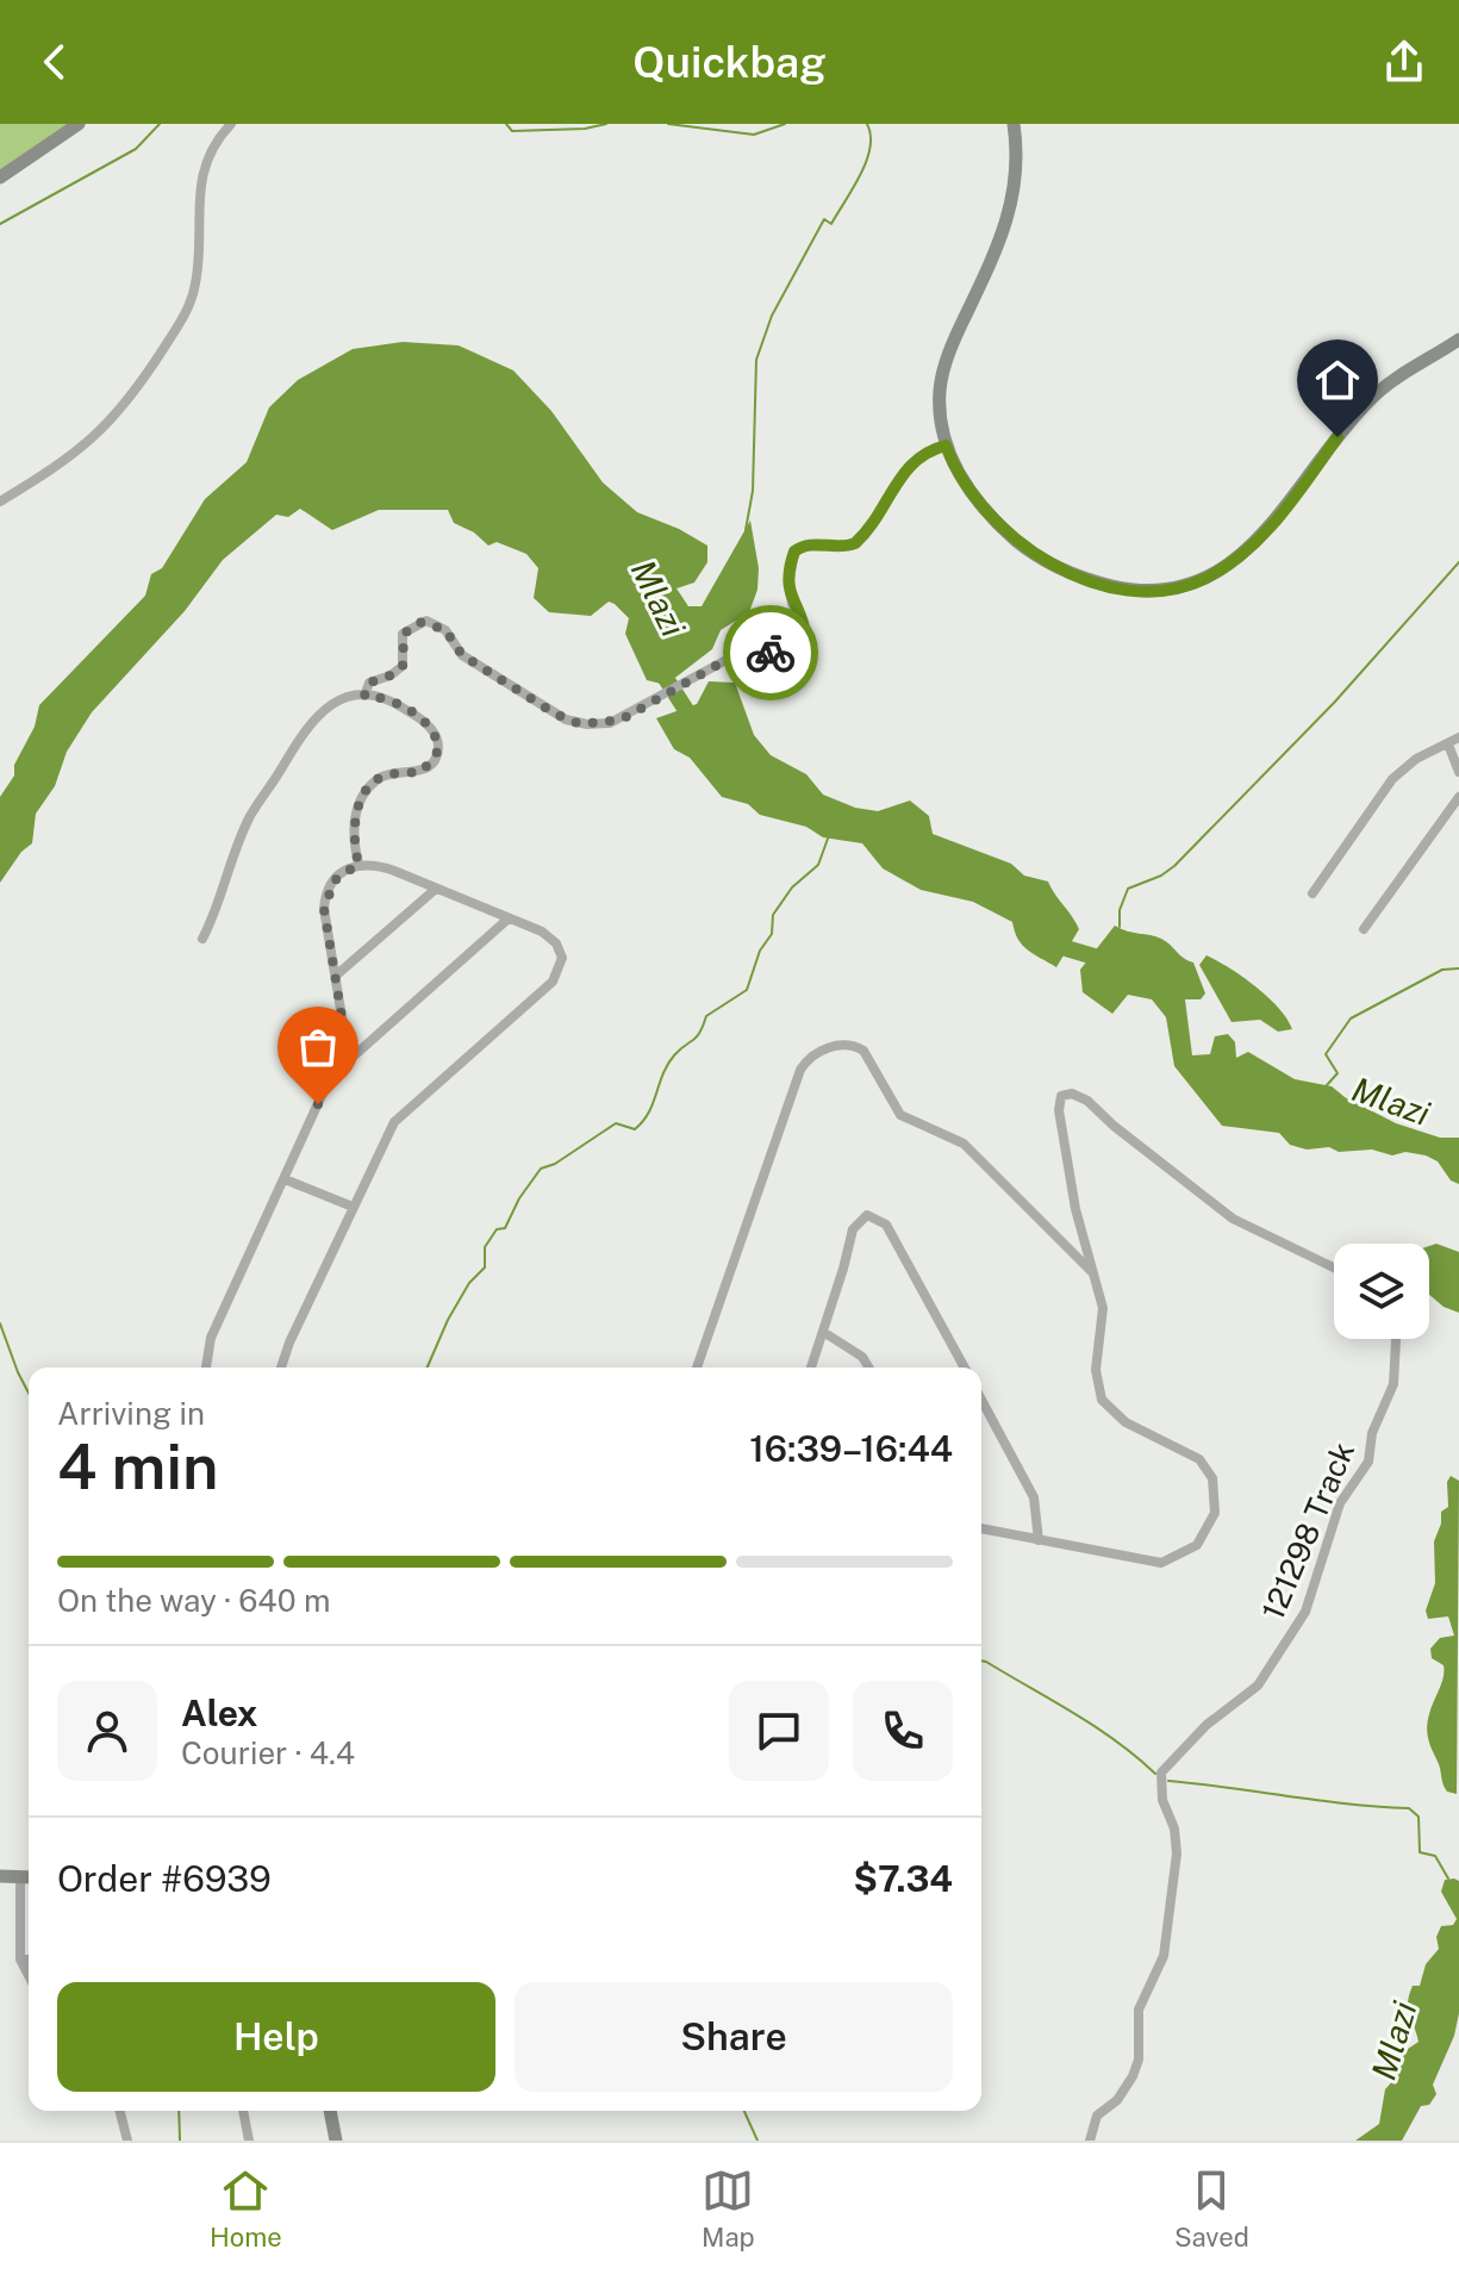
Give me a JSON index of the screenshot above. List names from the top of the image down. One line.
{"streets":{"street":["121298 Track"]},"water":["Mlazi"],"page":{"header":"Quickbag","heading":["4 min","Arriving in","16:39–16:44"],"panel":["Alex","Courier · 4.4","Order #6939","$7.34"],"bar":"On the way · 640 m","buttons":["Help","Share"],"tabs":["Home","Map","Saved"]}}
